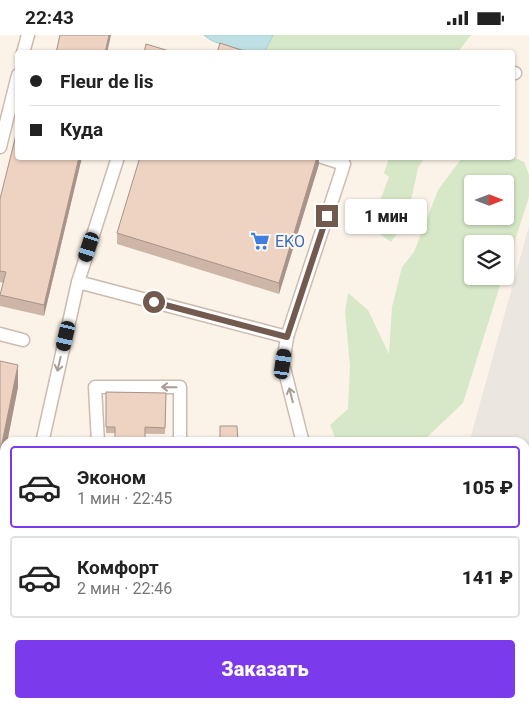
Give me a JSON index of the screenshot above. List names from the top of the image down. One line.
{"places":{"supermarket":["EKO"]},"north":"right","page":{"status":"22:43","banner":["Fleur de lis","Куда"],"bubble":"1 мин","list":[{"name":"Эконом","note":"1 мин · 22:45","value":"105 ₽"},{"name":"Комфорт","note":"2 мин · 22:46","value":"141 ₽"}],"buttons":"Заказать"}}
